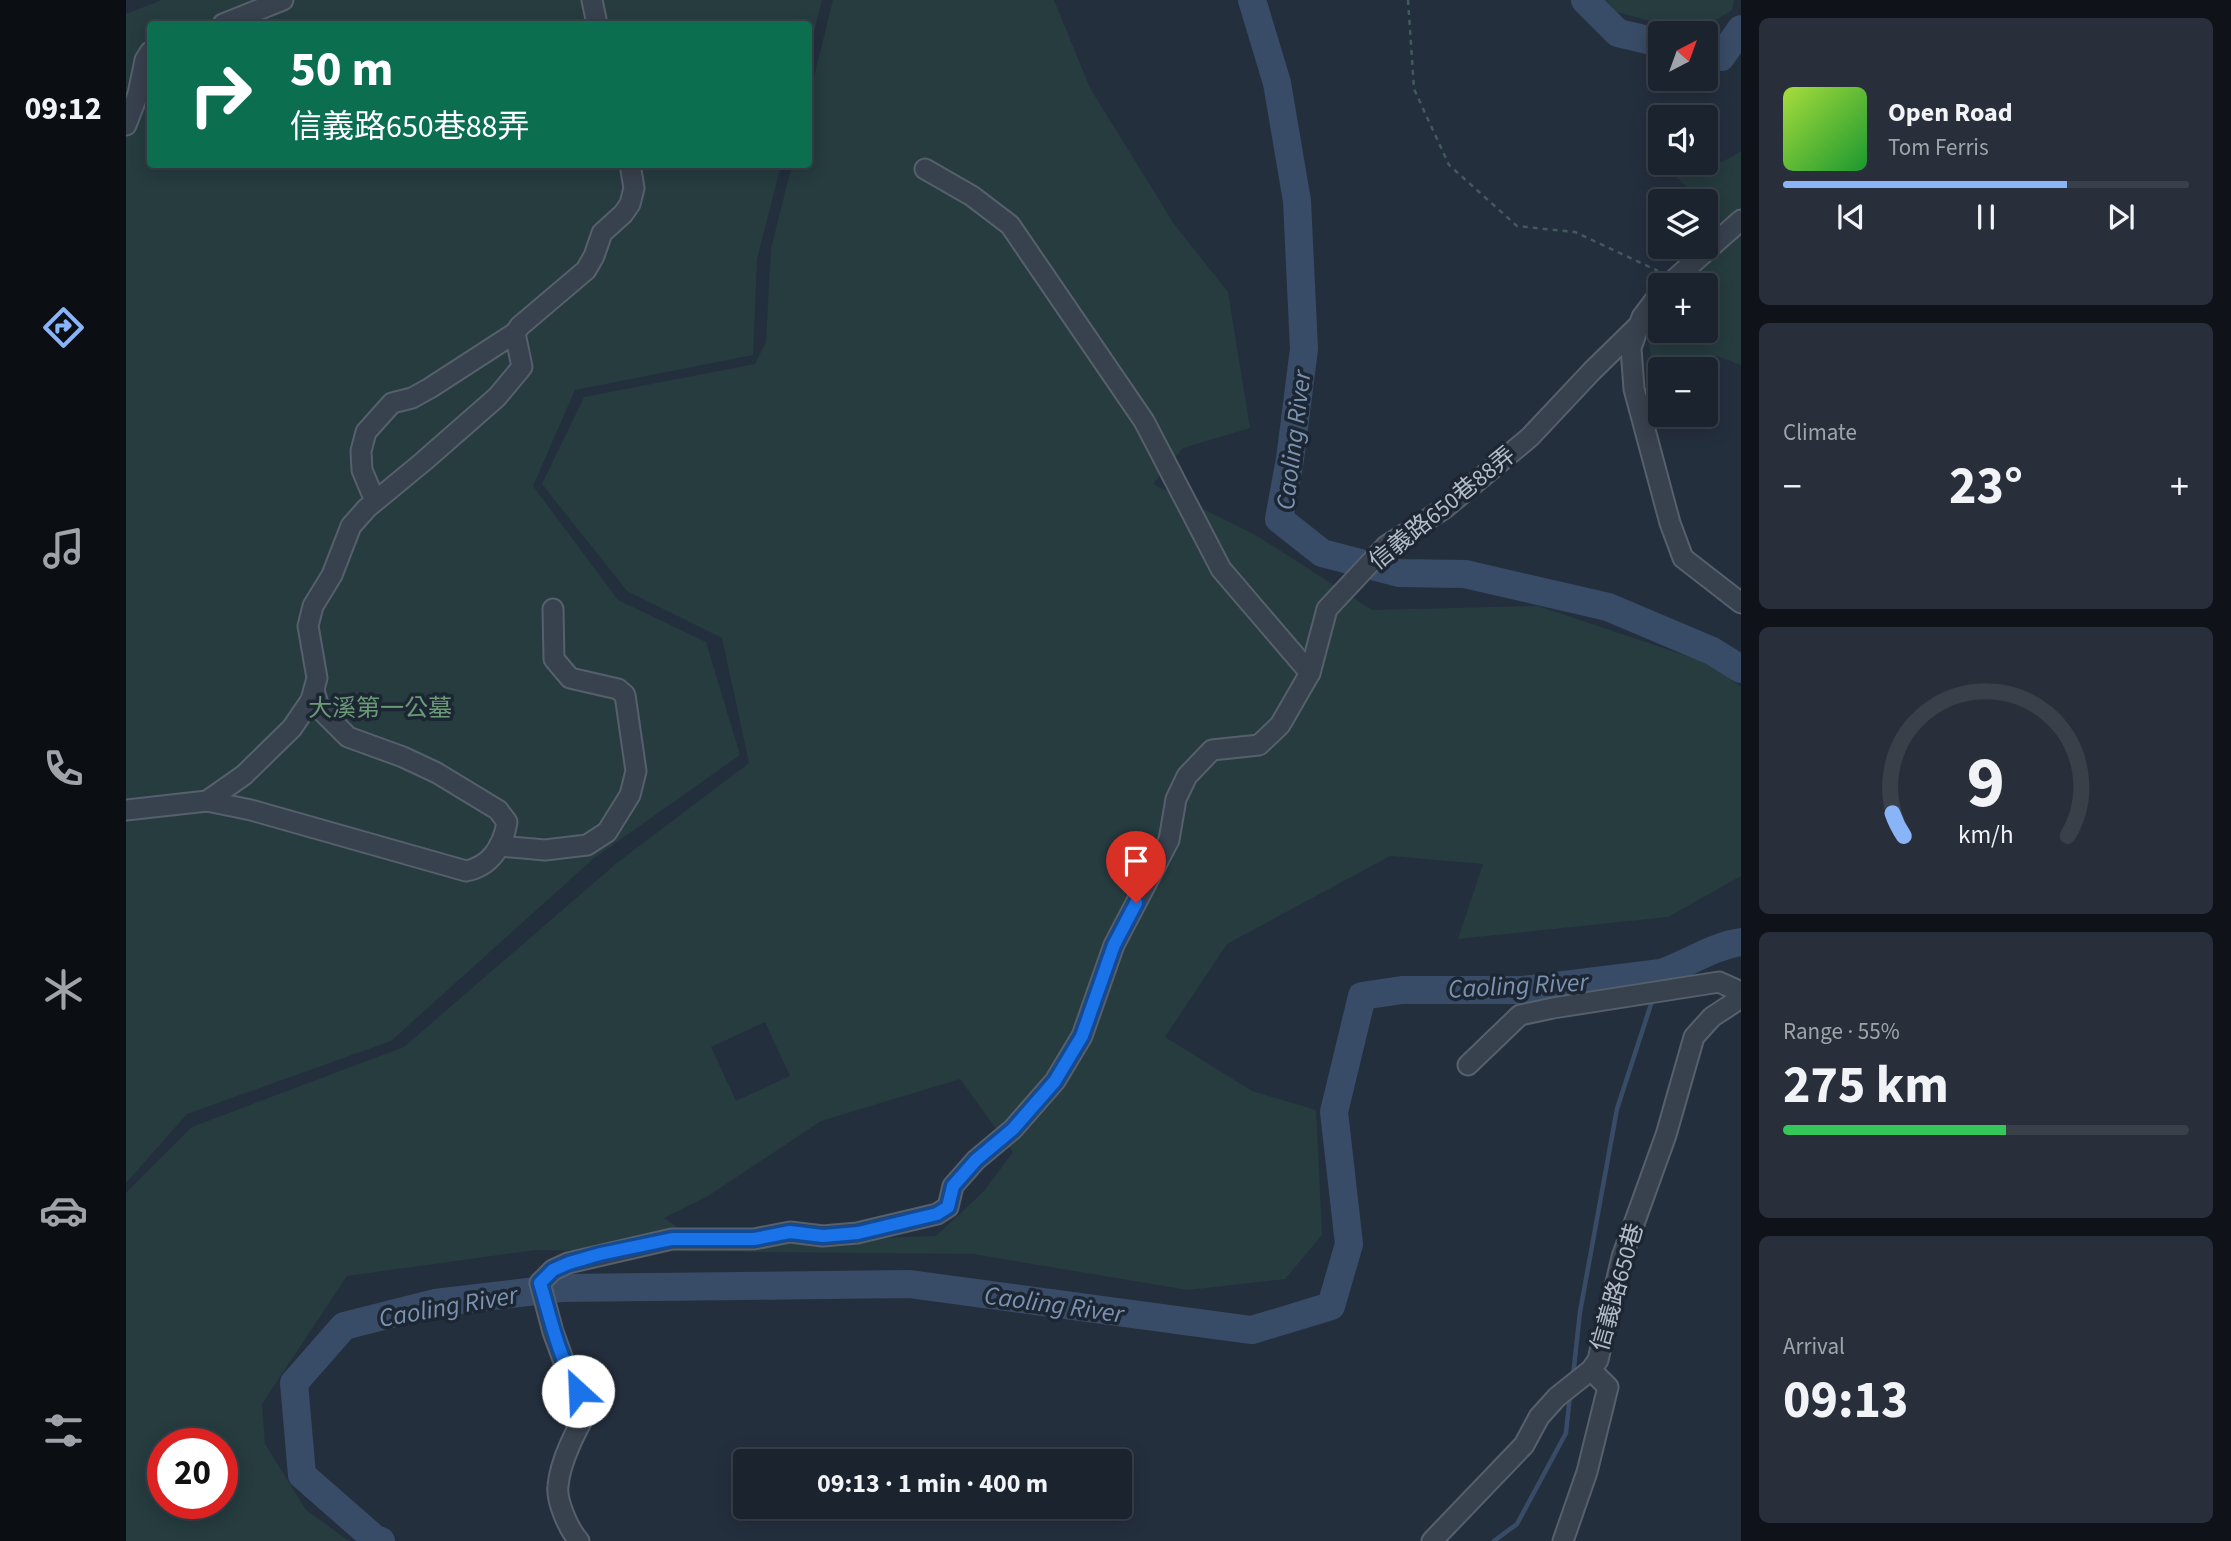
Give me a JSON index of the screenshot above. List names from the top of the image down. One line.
{"streets":{"lane":["信義路650巷88弄","信義路650巷"]},"water":["Caoling River"],"parks":["大溪第一公墓"],"north":"top right","page":{"tabs":"09:12","map_buttons":["+","−"],"turn":["50 m","信義路650巷88弄"],"song":["Open Road","Tom Ferris"],"tile":["Climate",["Range · 55%","275 km"],["Arrival","09:13"]],"heat":["−","23°","+"],"limit":"20","trip":"09:13 · 1 min · 400 m","gauge":["9","km/h"]}}
